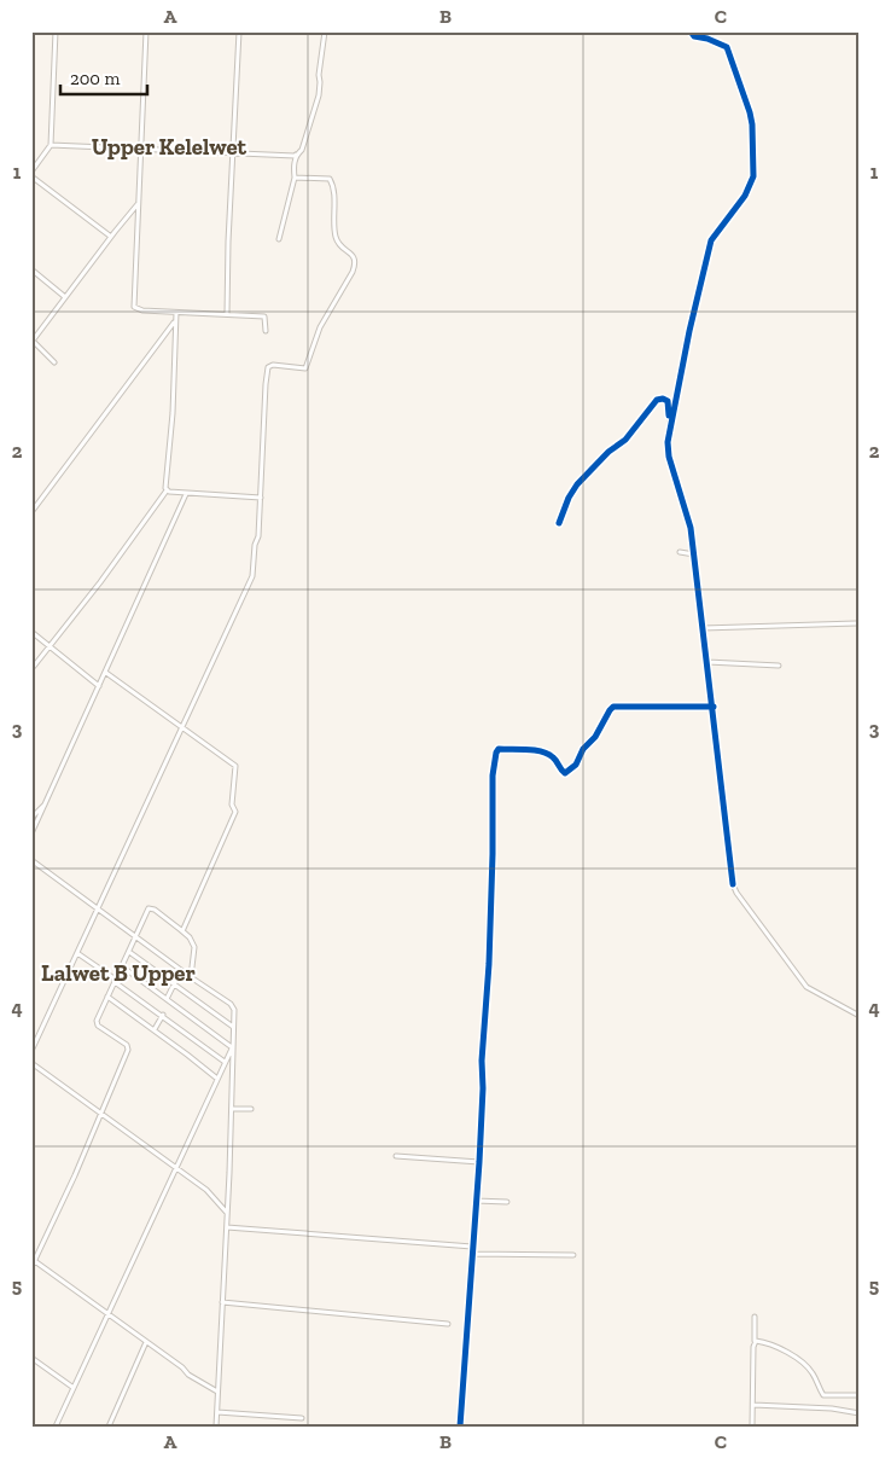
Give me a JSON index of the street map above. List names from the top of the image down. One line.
{"districts":["Upper Kelelwet","Lalwet B Upper"],"scale_bar":"200 m","grid":{"columns":["A","B","C"],"rows":["1","2","3","4","5"]}}
